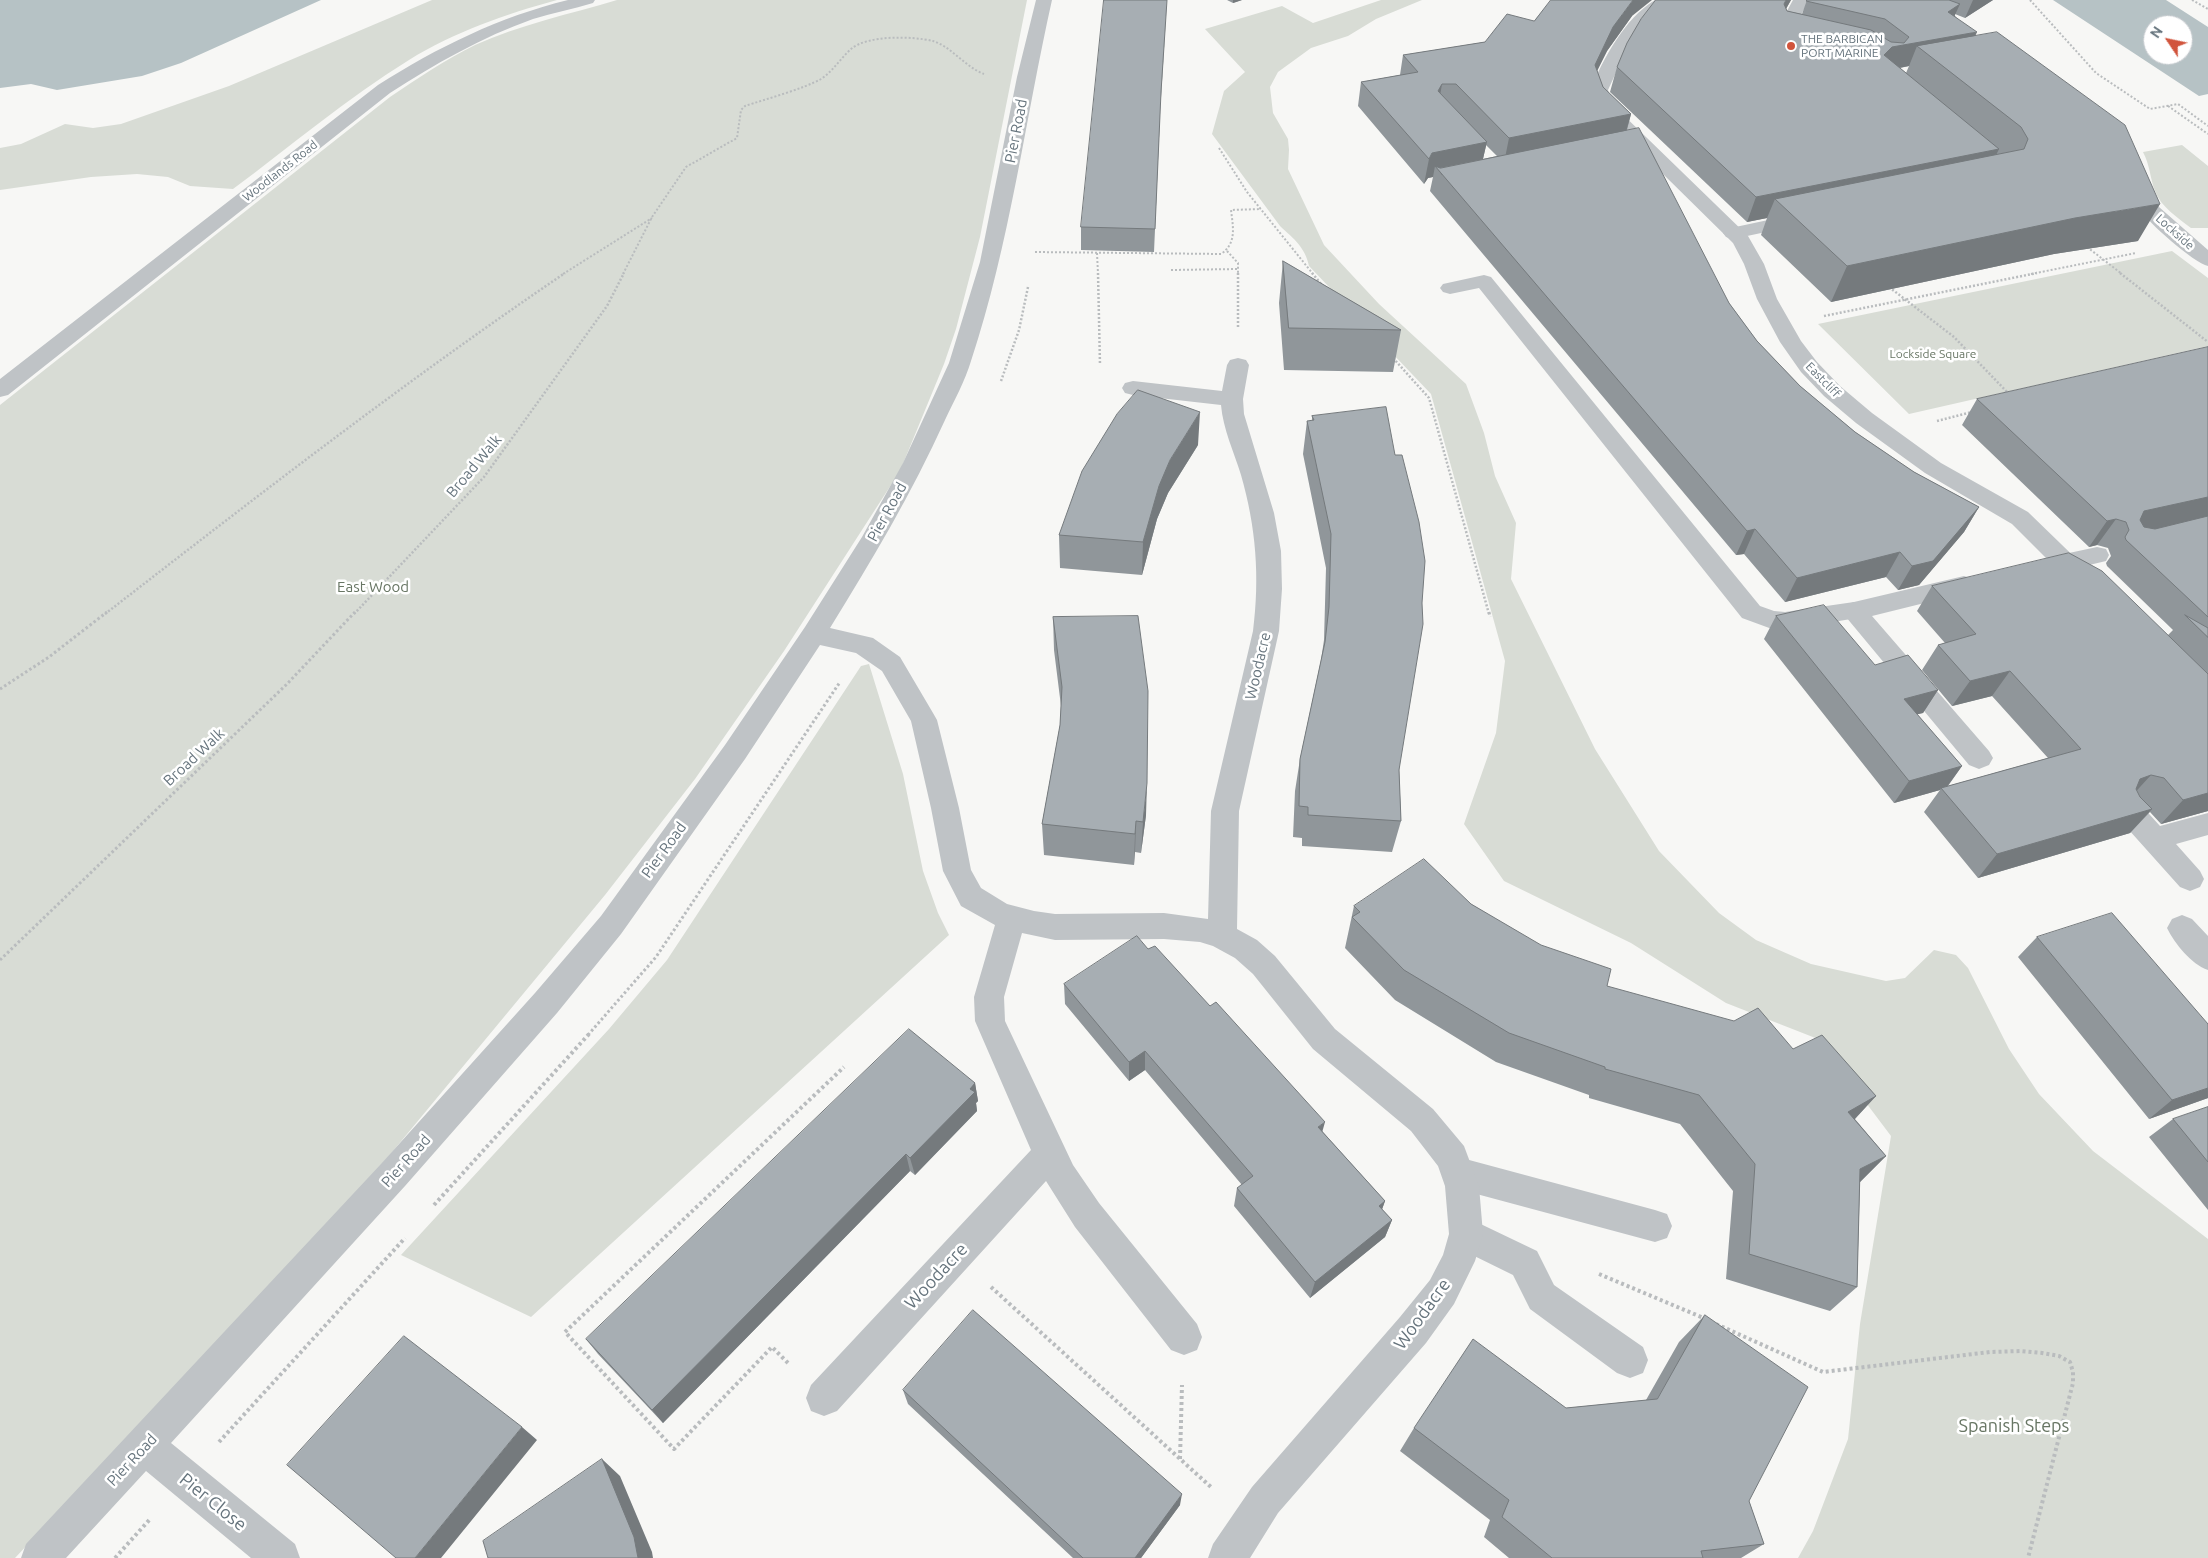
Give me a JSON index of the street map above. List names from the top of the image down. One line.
{"streets":{"street":["Pier Road","Woodlands Road","Lockside","Eastcliff","Woodacre","Pier Close"],"path":["Broad Walk"]},"crossings":[["Pier Road","Woodacre"],["Pier Road","Pier Close"]],"parks":["Lockside Square","East Wood","Spanish Steps"],"places":["THE BARBICAN PORT MARINE"],"north":"top left"}
